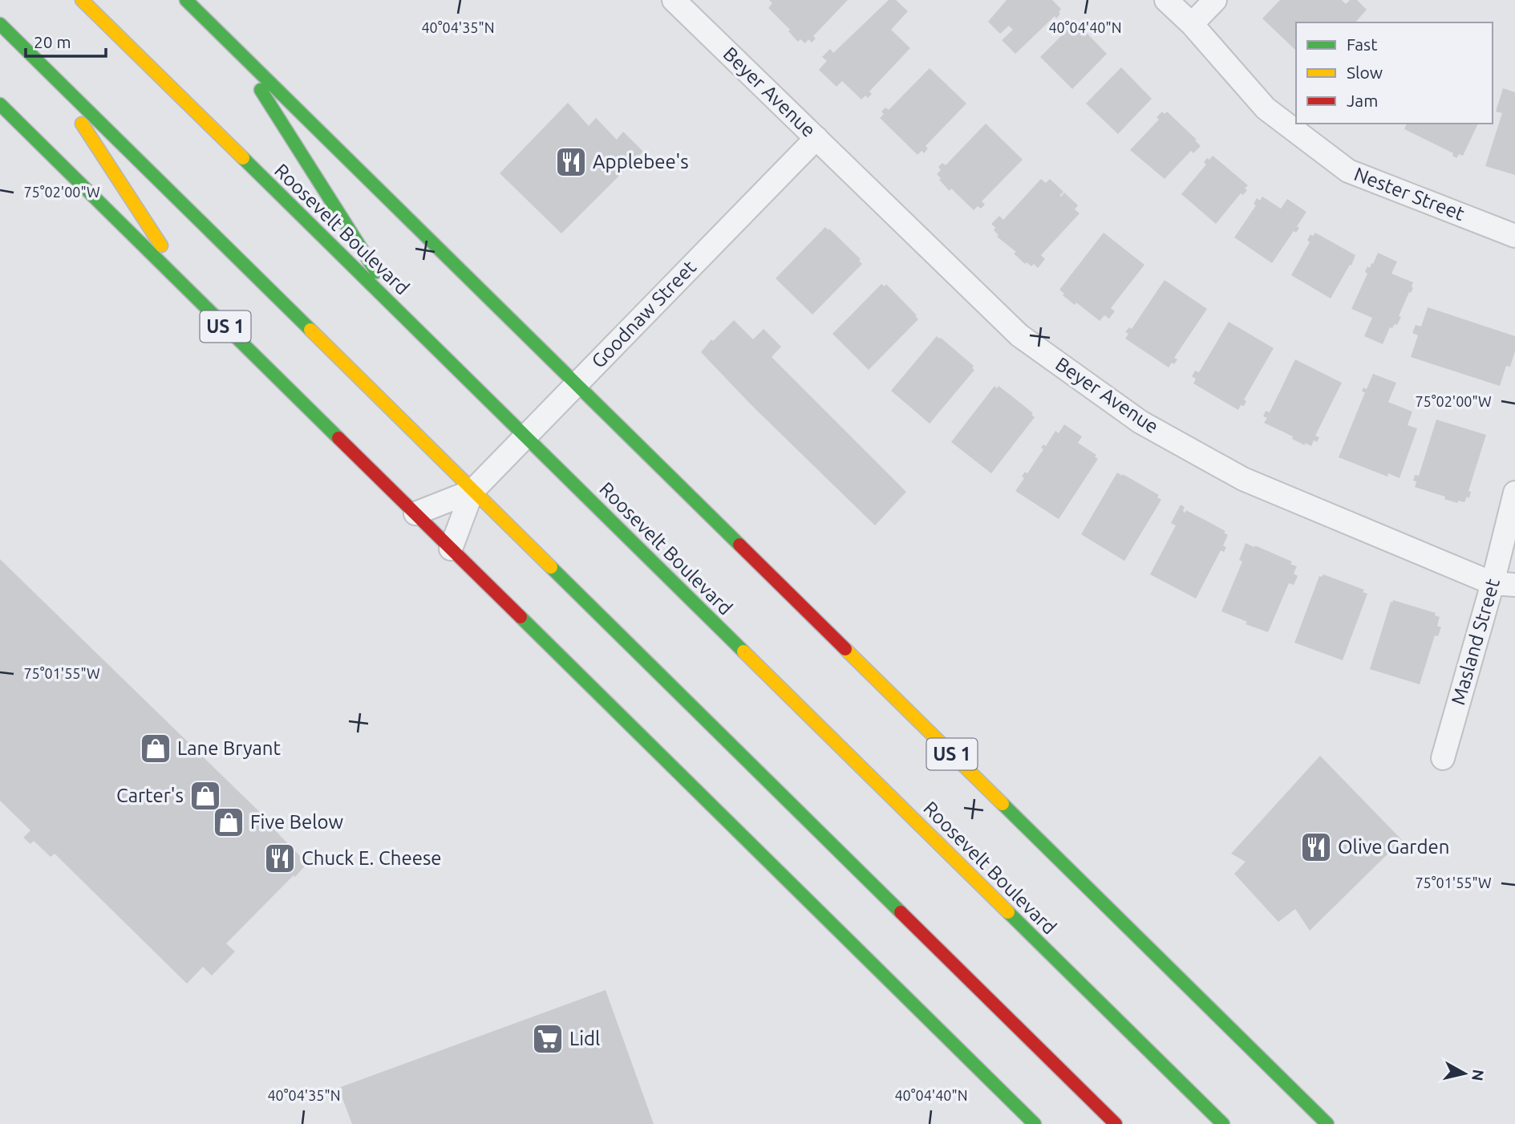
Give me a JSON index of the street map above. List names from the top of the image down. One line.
{"streets":{"highway":["Roosevelt Boulevard","US 1"],"street":["Beyer Avenue","Nester Street","Goodnaw Street","Masland Street"]},"crossings":[["Beyer Avenue","Goodnaw Street"],["Beyer Avenue","Masland Street"],["Roosevelt Boulevard","Goodnaw Street"],["Goodnaw Street","US 1"]],"places":{"restaurant":["Applebee's","Olive Garden","Chuck E. Cheese"],"shop":["Lane Bryant","Carter's","Five Below"],"supermarket":["Lidl"]},"legend":["Fast","Slow","Jam"],"scale_bar":"20 m","north":"right","coordinates":["40°04'35\"N","40°04'40\"N","75°02'00\"W","75°01'55\"W"]}
